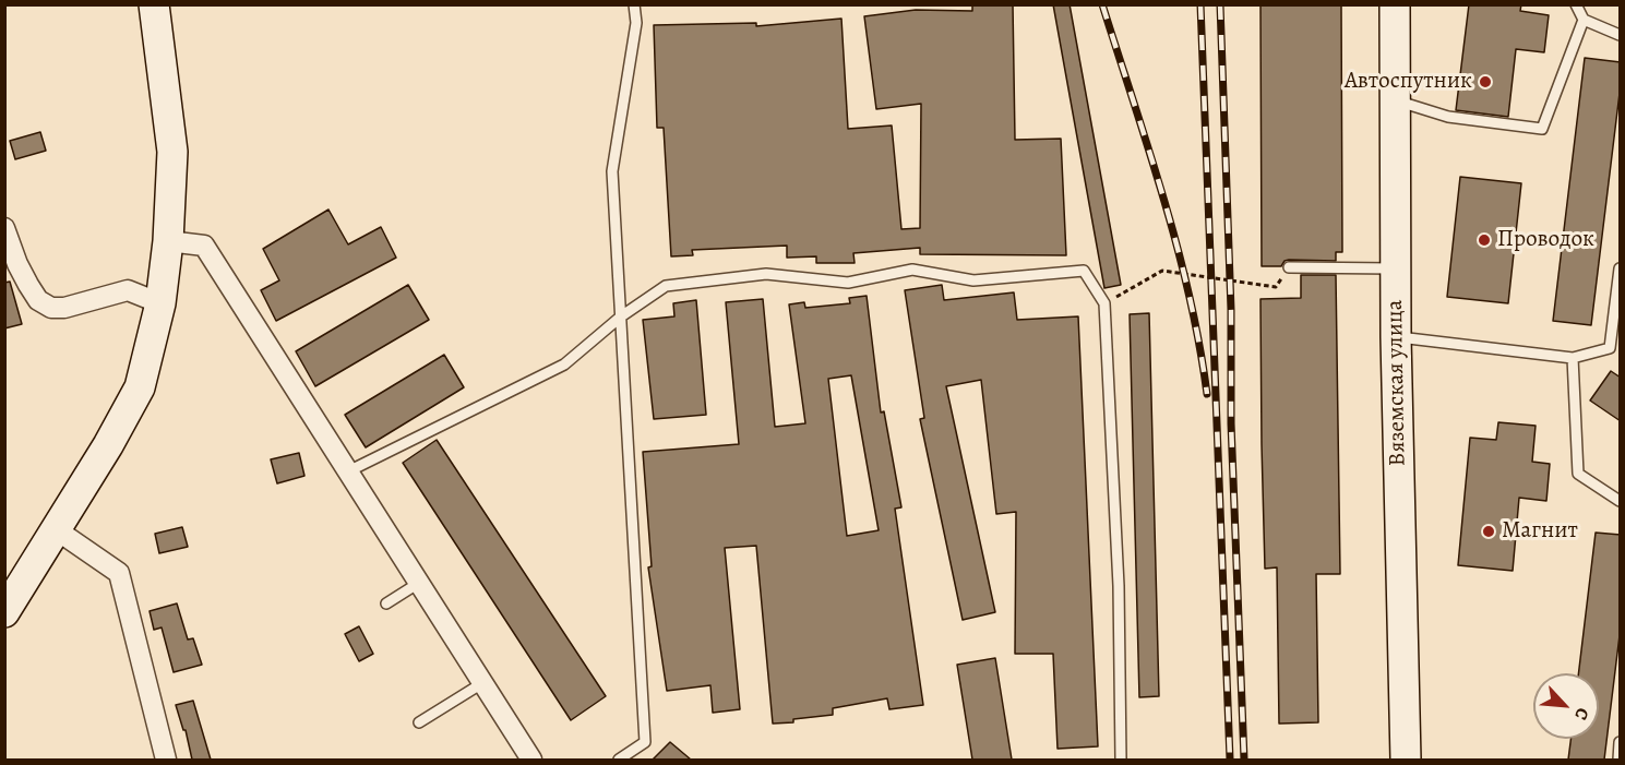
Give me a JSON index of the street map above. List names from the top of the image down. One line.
{"streets":{"street":["Вяземская улица"]},"places":["Автоспутник","Проводок","Магнит"],"north":"bottom right"}
